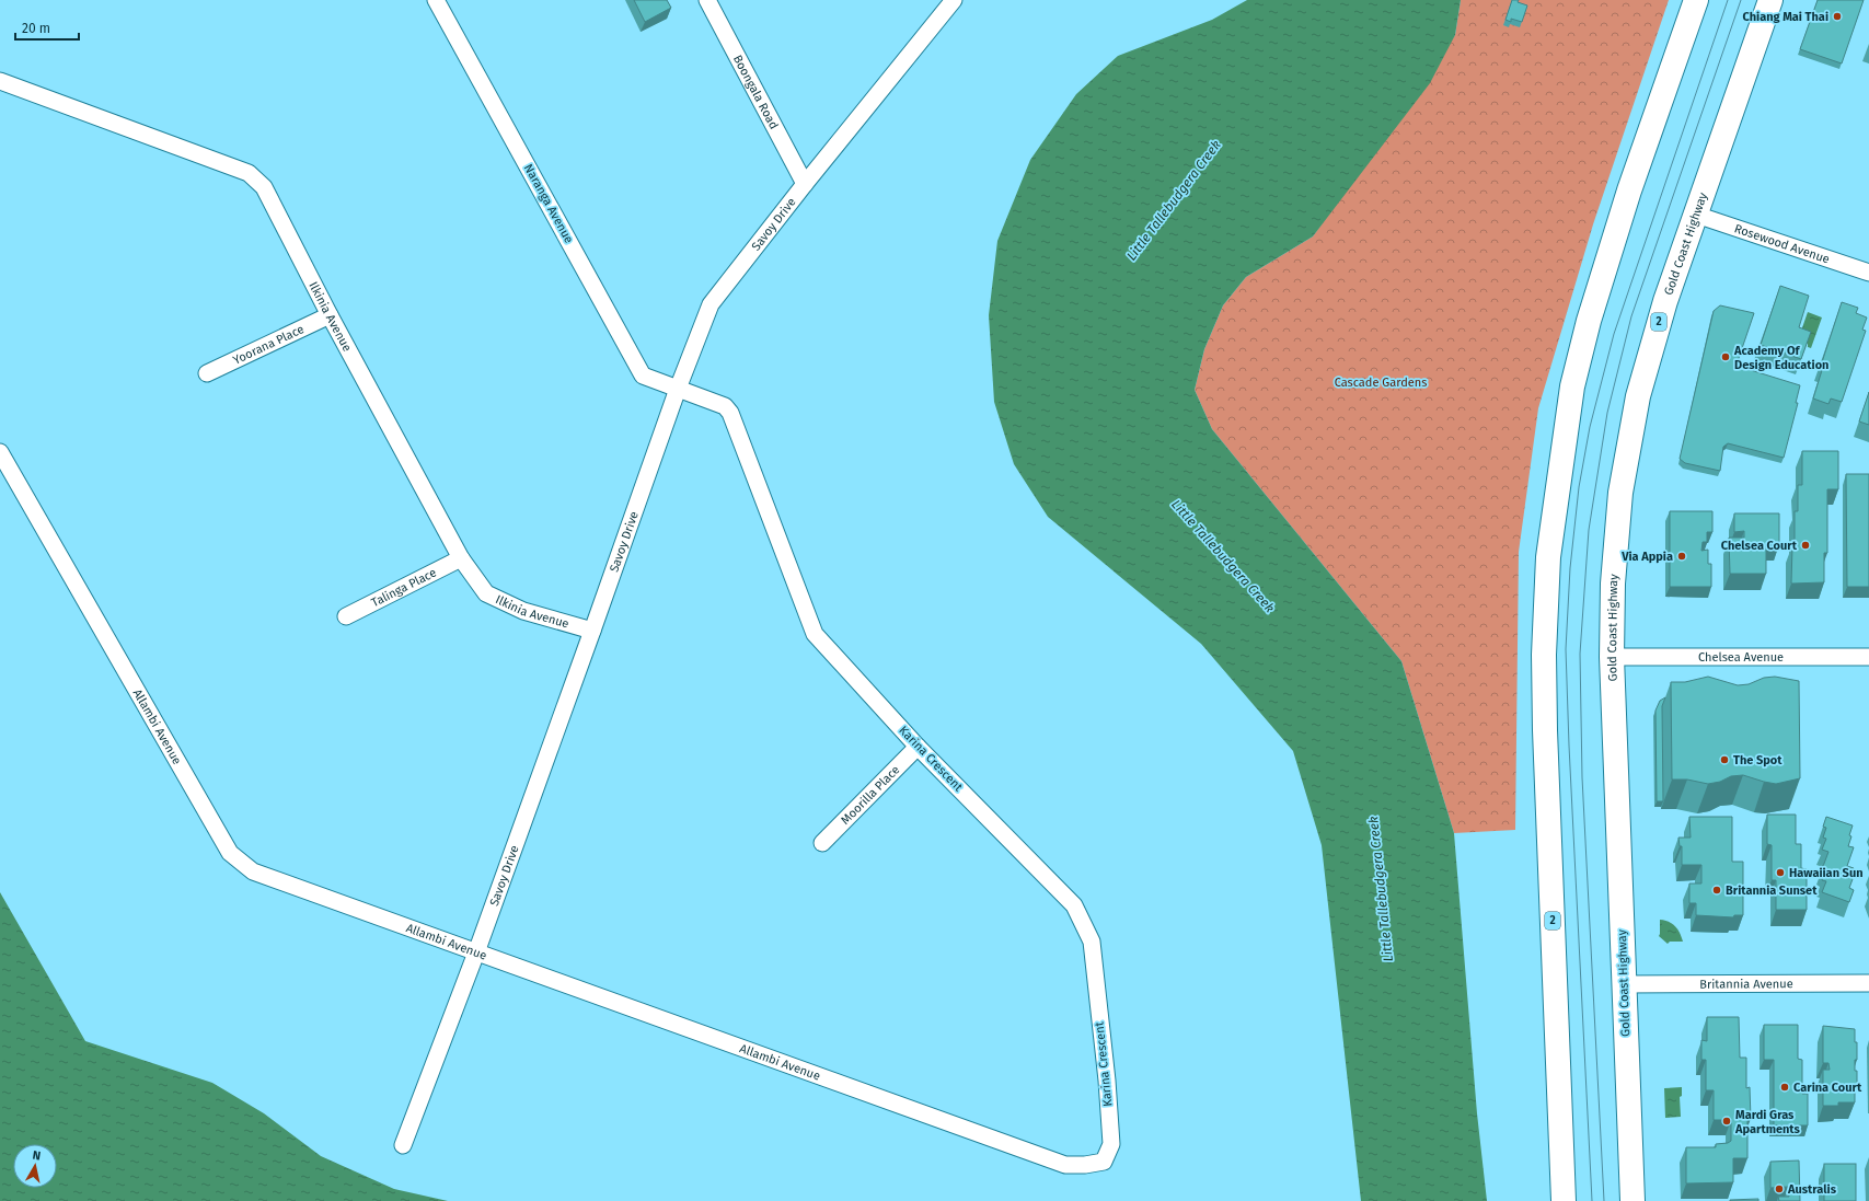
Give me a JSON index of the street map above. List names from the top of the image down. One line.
{"streets":{"highway":["Gold Coast Highway","2"],"street":["Boongala Road","Naranga Avenue","Savoy Drive","Rosewood Avenue","Ilkinia Avenue","Yoorana Place","Talinga Place","Chelsea Avenue","Allambi Avenue","Karina Crescent","Moorilla Place","Britannia Avenue"]},"crossings":[["Boongala Road","Savoy Drive"],["Naranga Avenue","Savoy Drive"],["Naranga Avenue","Karina Crescent"],["Savoy Drive","Ilkinia Avenue"],["Savoy Drive","Allambi Avenue"],["Savoy Drive","Karina Crescent"],["Gold Coast Highway","Rosewood Avenue"],["Gold Coast Highway","Chelsea Avenue"],["Gold Coast Highway","Britannia Avenue"],["Ilkinia Avenue","Yoorana Place"],["Ilkinia Avenue","Talinga Place"],["Allambi Avenue","Karina Crescent"],["Karina Crescent","Moorilla Place"]],"water":["Little Tallebudgera Creek"],"parks":["Cascade Gardens"],"places":["Chiang Mai Thai","Academy Of Design Education","Chelsea Court","Via Appia","The Spot","Hawaiian Sun","Britannia Sunset","Carina Court","Mardi Gras Apartments","Australis"],"scale_bar":"20 m","north":"top"}
